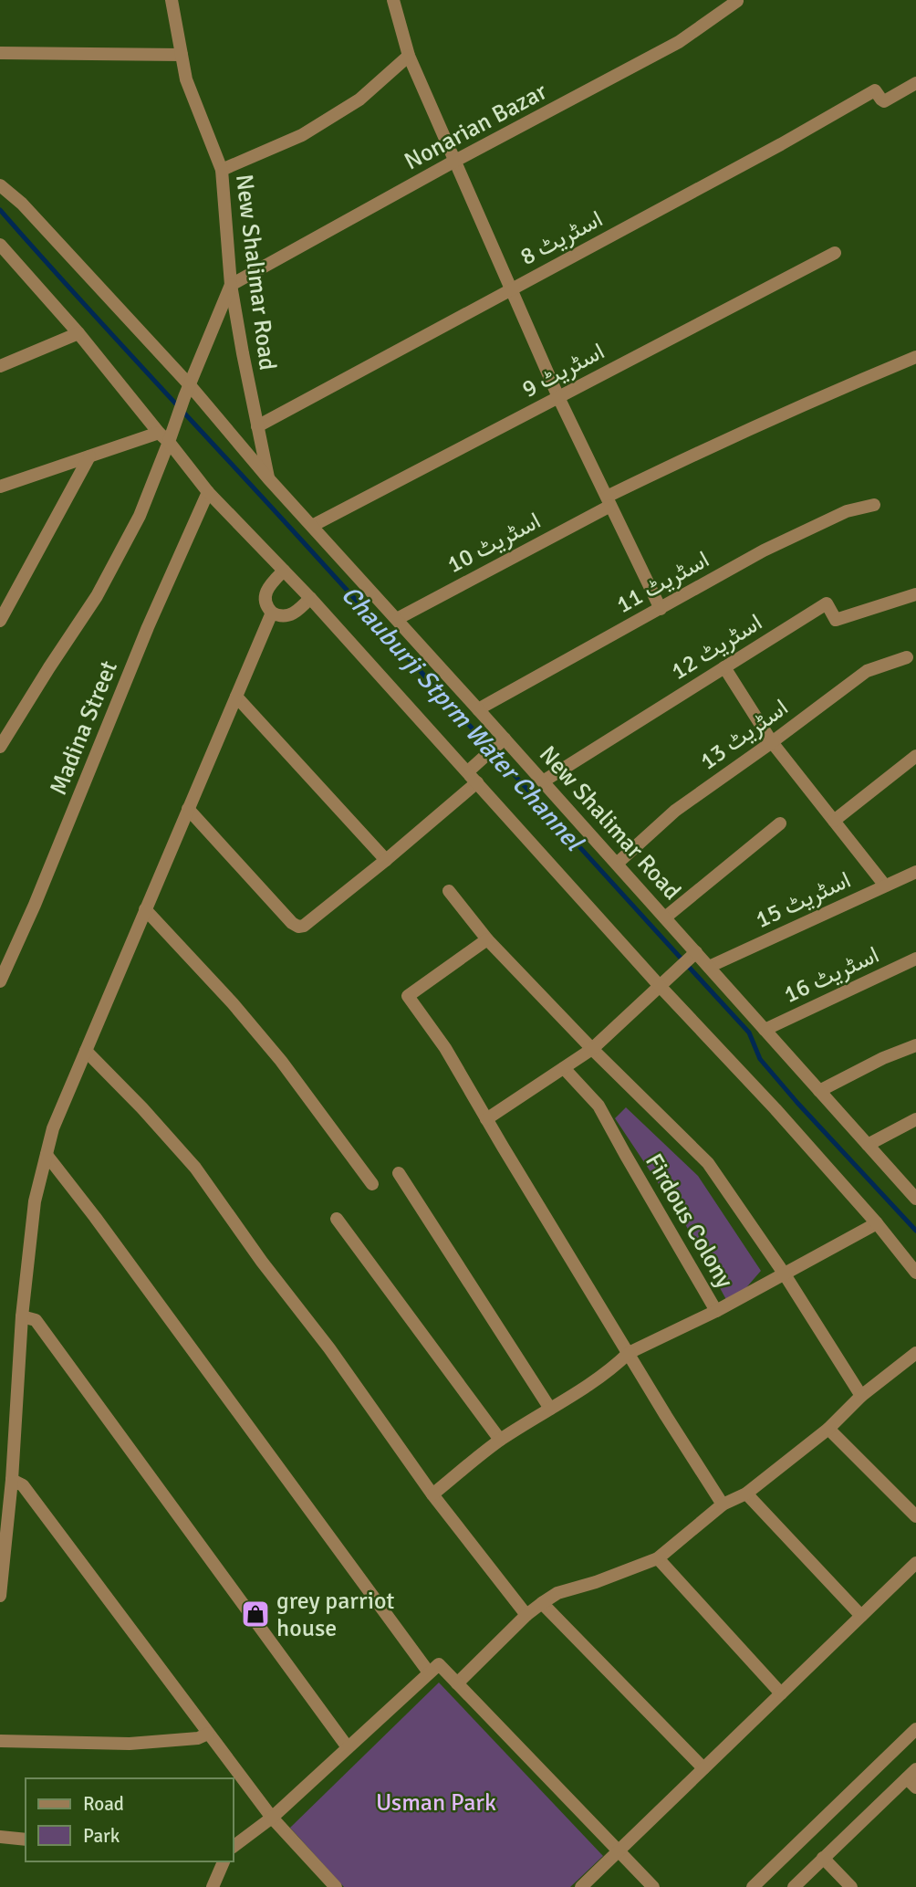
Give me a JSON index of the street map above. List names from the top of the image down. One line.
{"streets":{"street":["Nonarian Bazar","اسٹریٹ 8","New Shalimar Road","اسٹریٹ 9","اسٹریٹ 10","اسٹریٹ 11","اسٹریٹ 12","Madina Street","اسٹریٹ 13","اسٹریٹ 15","اسٹریٹ 16","Firdous Colony"]},"crossings":[["Nonarian Bazar","New Shalimar Road"],["اسٹریٹ 8","New Shalimar Road"],["New Shalimar Road","اسٹریٹ 9"],["New Shalimar Road","اسٹریٹ 10"],["New Shalimar Road","اسٹریٹ 11"],["New Shalimar Road","اسٹریٹ 12"],["New Shalimar Road","اسٹریٹ 13"],["New Shalimar Road","اسٹریٹ 15"],["New Shalimar Road","اسٹریٹ 16"]],"water":["Chauburji Stprm Water Channel"],"parks":["Usman Park"],"places":{"shop":["grey parriot house"]},"legend":["Road","Park"]}
